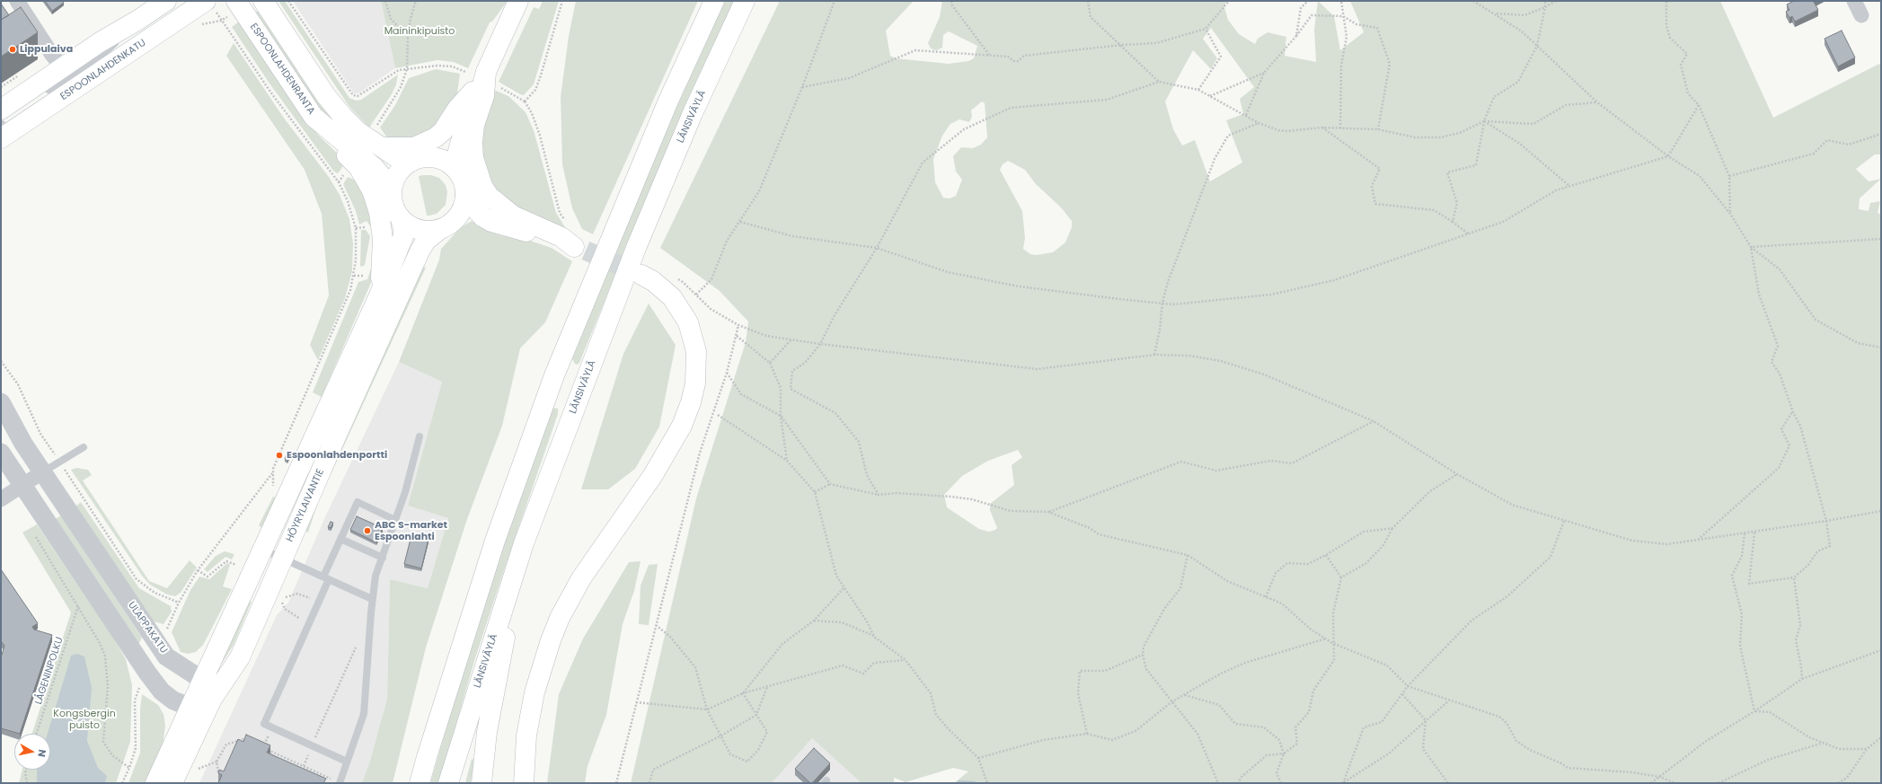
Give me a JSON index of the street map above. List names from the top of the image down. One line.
{"streets":{"main road":["ESPOONLAHDENRANTA","ESPOONLAHDENKATU","LÄNSIVÄYLÄ","HÖYRYLAIVANTIE"],"street":["ULAPPAKATU"],"path":["LÅGENINPOLKU"]},"crossings":[["ESPOONLAHDENRANTA","HÖYRYLAIVANTIE"],["HÖYRYLAIVANTIE","ULAPPAKATU"]],"parks":["Maininkipuisto","Kongsbergin puisto"],"places":["Lippulaiva","Espoonlahdenportti","ABC S-market Espoonlahti"],"north":"right"}
